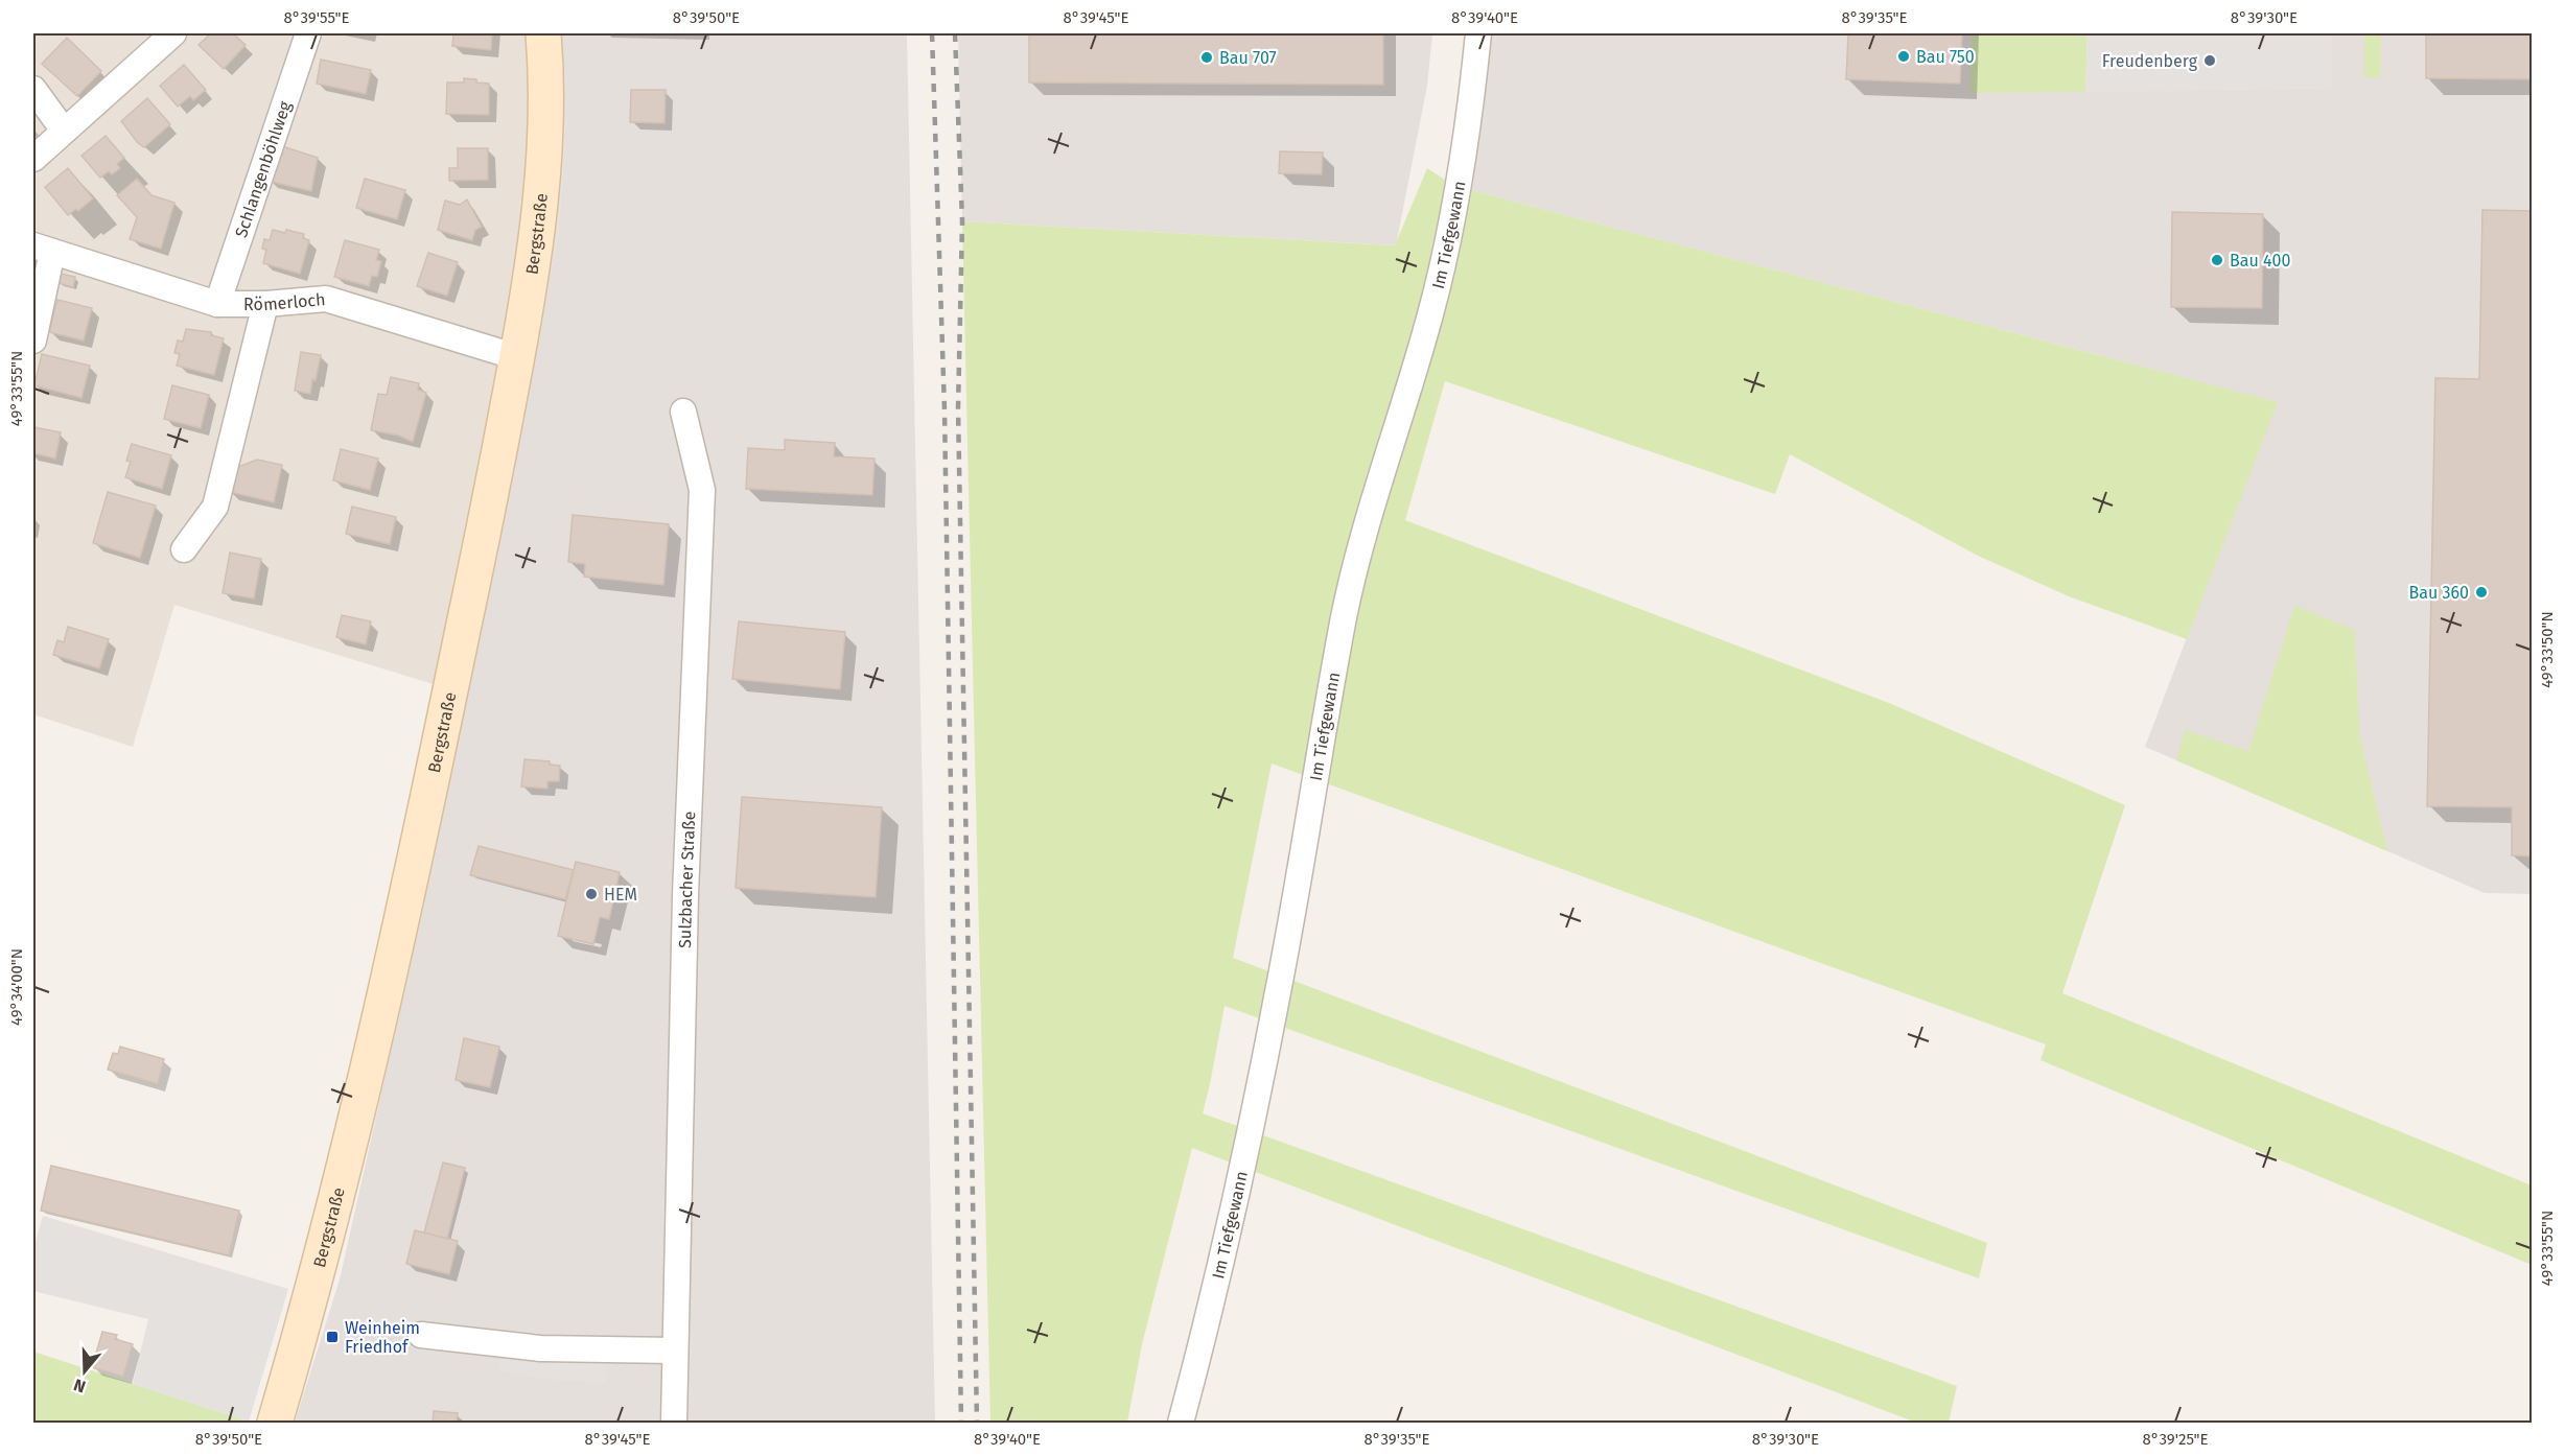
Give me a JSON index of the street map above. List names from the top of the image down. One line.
{"streets":{"main road":["Bergstraße"],"street":["Schlangenböhlweg","Im Tiefgewann","Römerloch","Sulzbacher Straße"]},"crossings":[["Schlangenböhlweg","Römerloch"],["Bergstraße","Römerloch"]],"places":{"other":["Bau 750","Bau 707","Freudenberg","Bau 400","Bau 360","HEM"],"transit":["Weinheim Friedhof"]},"north":"bottom","coordinates":["8°39'55\"E","8°39'50\"E","8°39'45\"E","8°39'40\"E","8°39'35\"E","8°39'30\"E","49°33'55\"N","49°33'50\"N","49°34'00\"N","8°39'25\"E"]}
